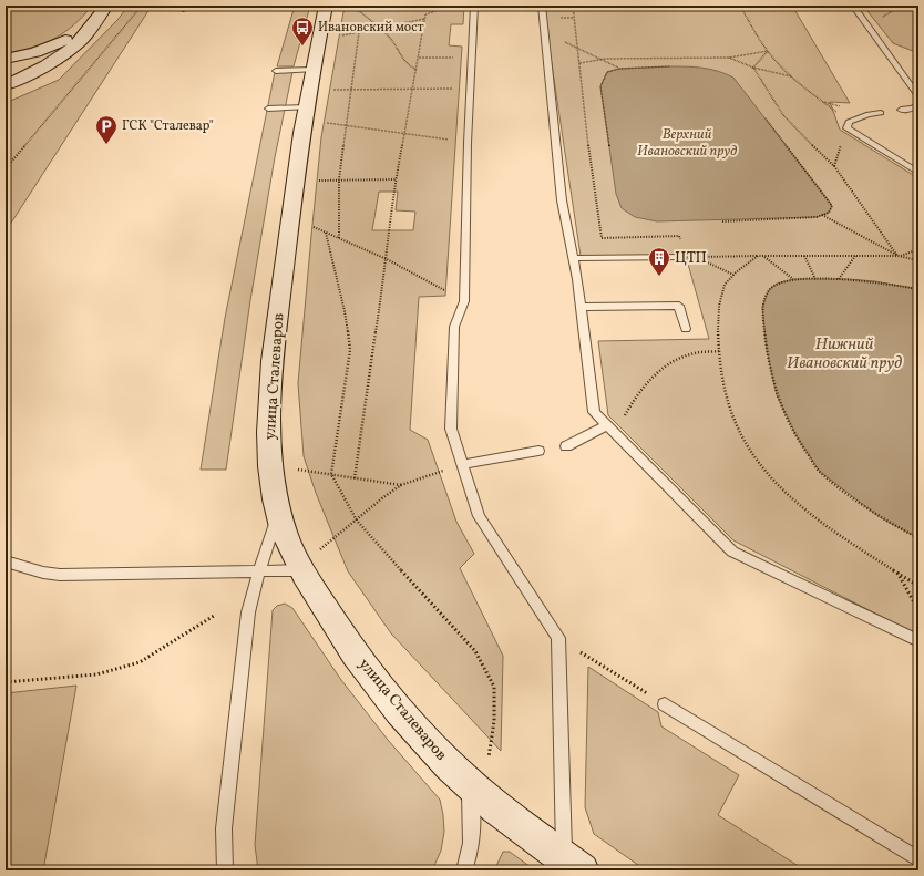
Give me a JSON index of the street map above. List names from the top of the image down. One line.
{"streets":{"main road":["улица Сталеваров"]},"water":["Верхний Ивановский пруд","Нижний Ивановский пруд"],"places":{"bus stop":["Ивановский мост"],"parking":["ГСК \"Сталевар\""],"building":["ЦТП"]}}
